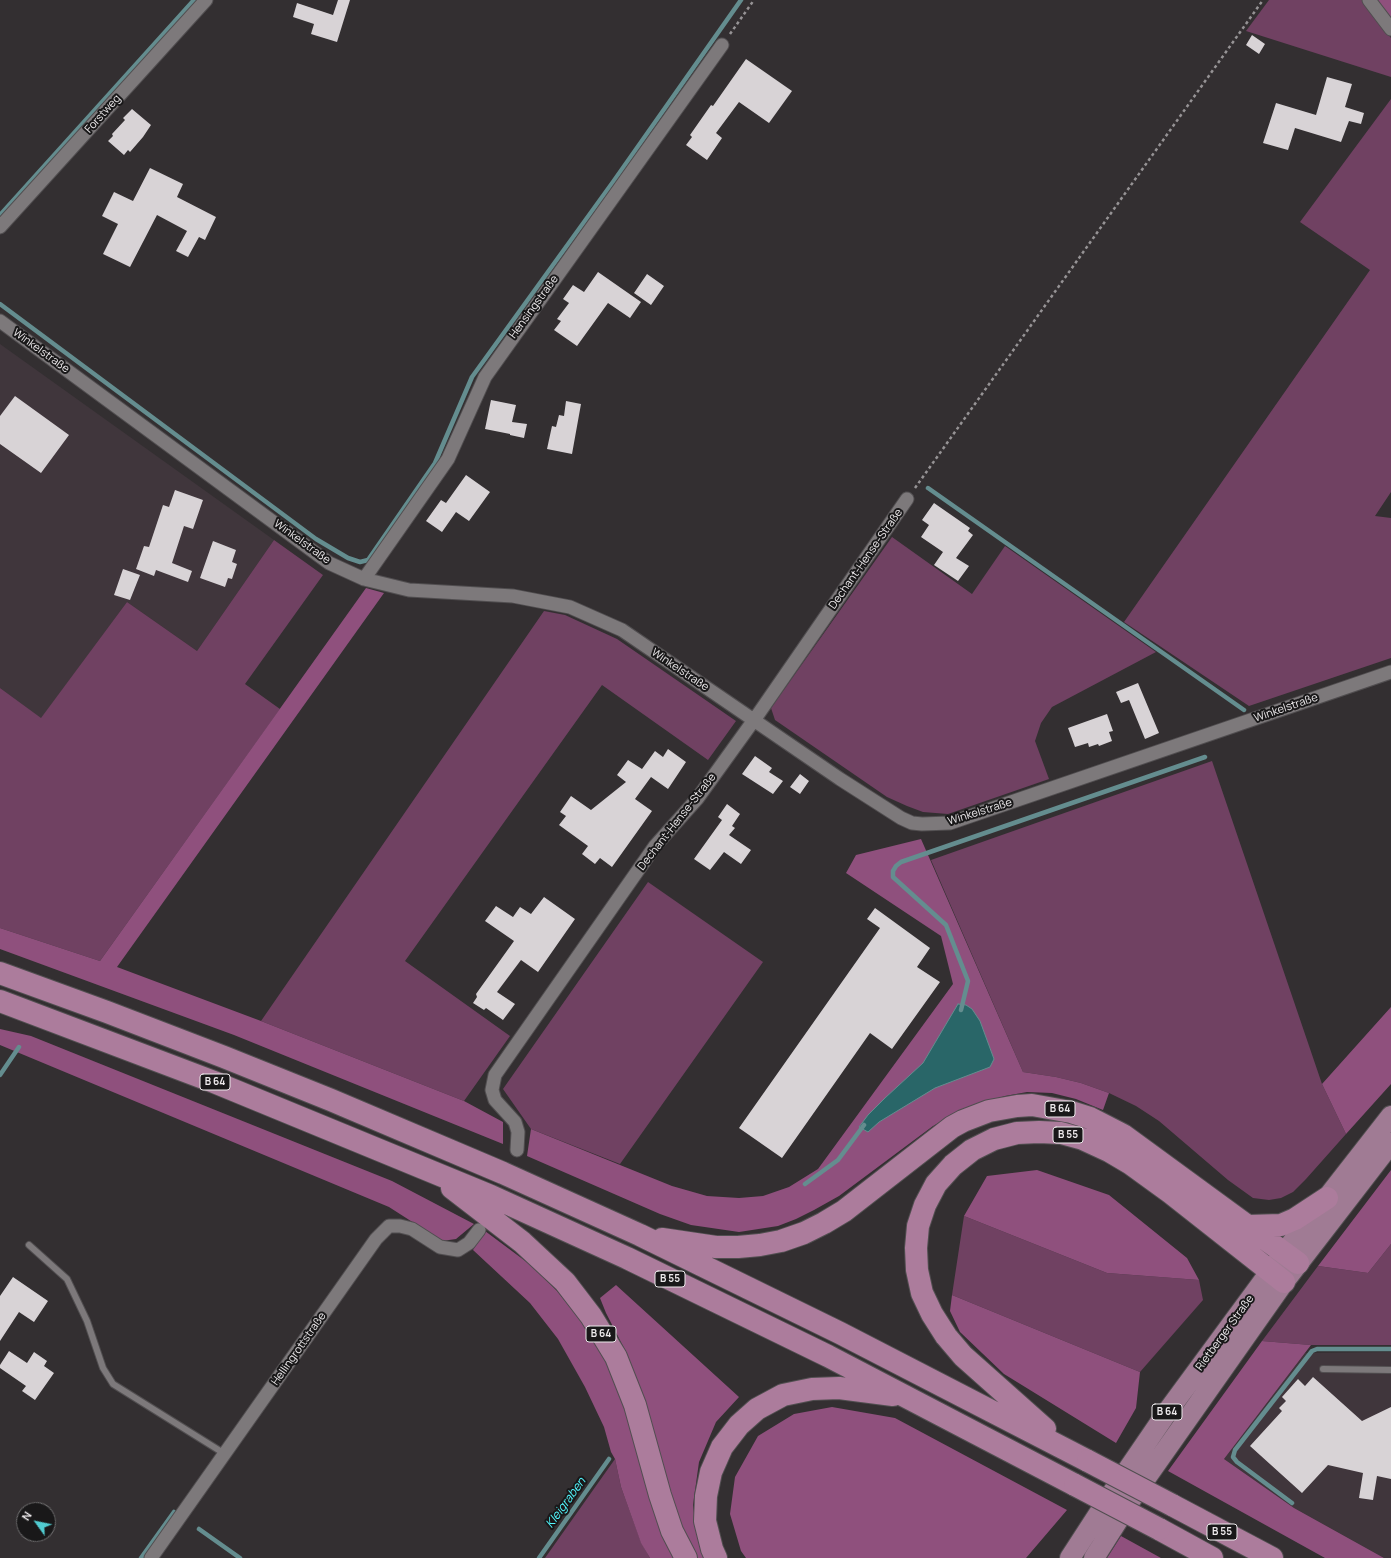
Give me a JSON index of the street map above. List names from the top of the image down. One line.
{"streets":{"highway":["B 64","B 55"],"main road":["Rietberger Straße"],"street":["Forstweg","Hensingstraße","Winkelstraße","Dechant-Hense-Straße","Hellingrottstraße"]},"crossings":[["Hensingstraße","Winkelstraße"],["Winkelstraße","Dechant-Hense-Straße"],["B 64","B 55"],["B 64","Rietberger Straße"],["B 55","Rietberger Straße"]],"water":["Kleigraben"],"north":"top left"}
